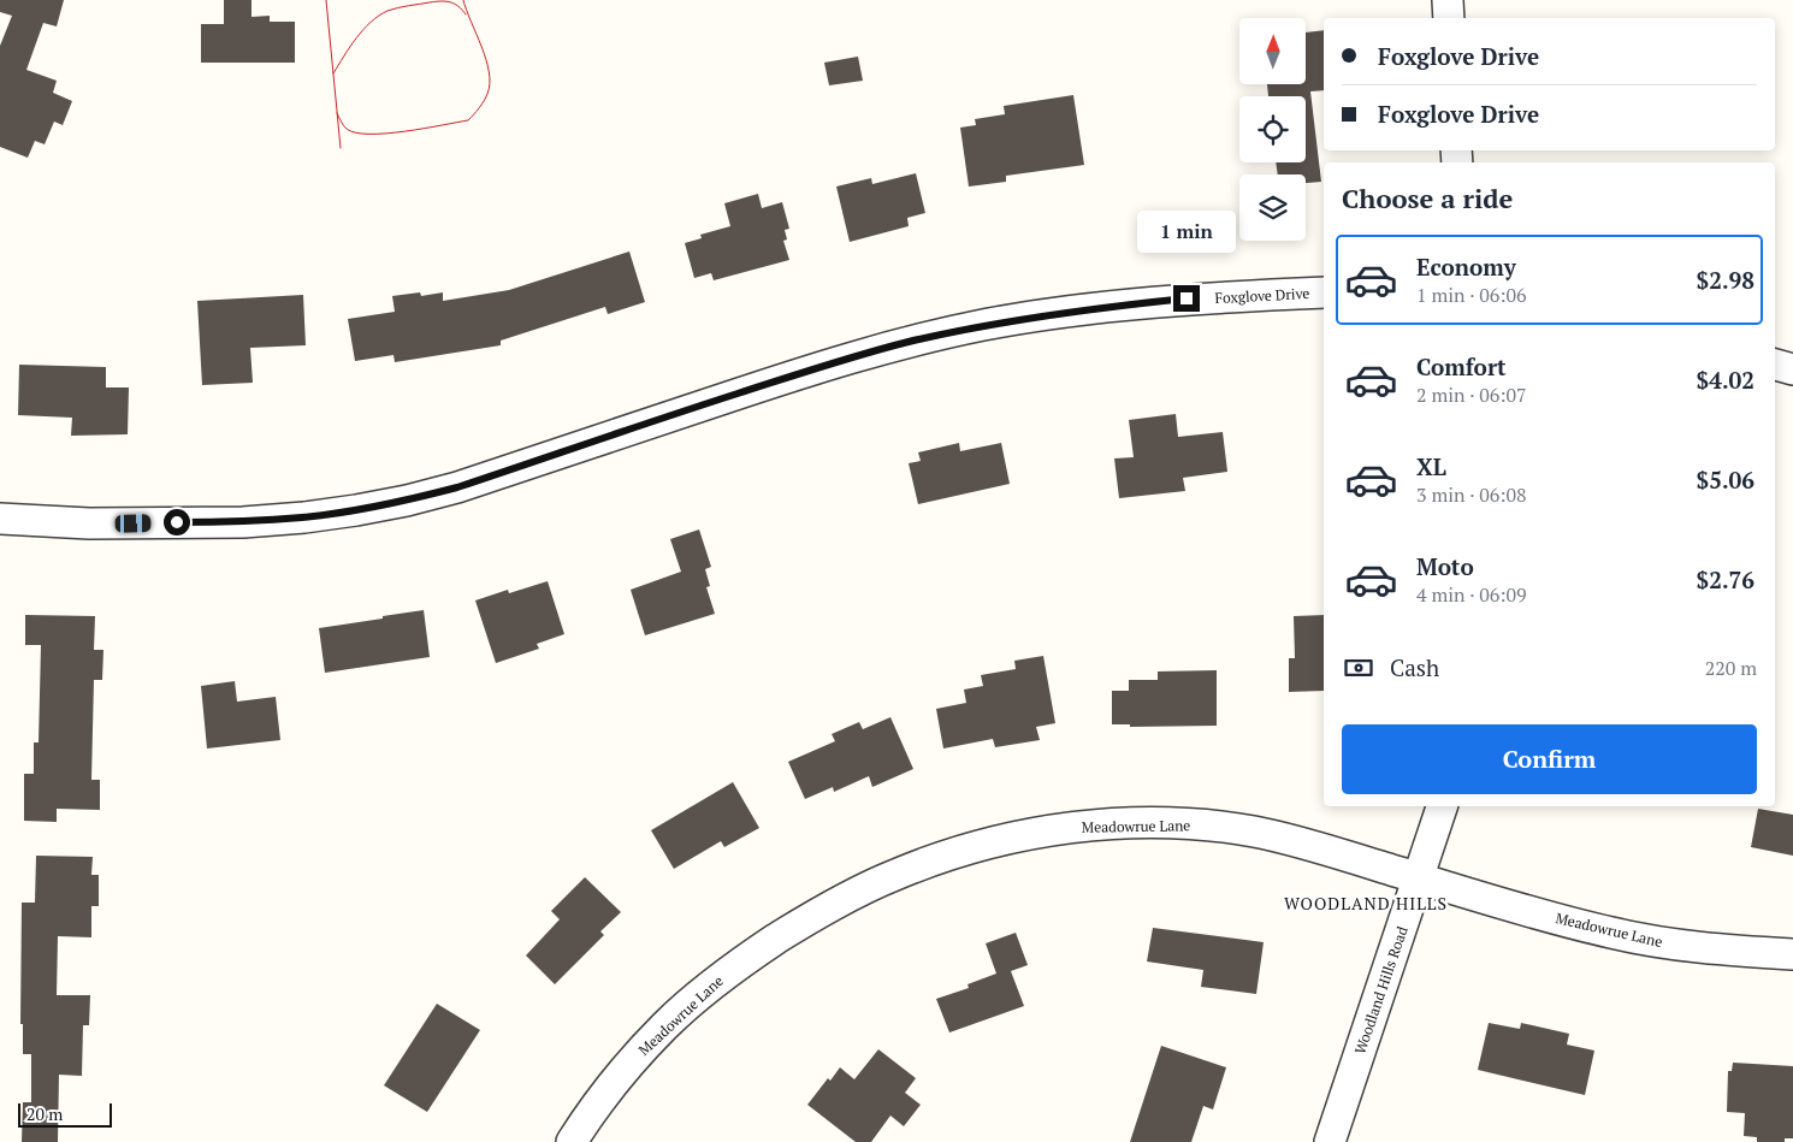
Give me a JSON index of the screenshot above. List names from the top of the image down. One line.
{"streets":{"street":["Foxglove Drive","Meadowrue Lane","Woodland Hills Road"]},"crossings":[["Meadowrue Lane","Woodland Hills Road"]],"districts":["WOODLAND HILLS"],"scale_bar":"20 m","north":"top","page":{"banner":["Foxglove Drive","Foxglove Drive"],"heading":"Choose a ride","bubble":"1 min","list":[{"name":"Economy","note":"1 min · 06:06","value":"$2.98"},{"name":"Comfort","note":"2 min · 06:07","value":"$4.02"},{"name":"XL","note":"3 min · 06:08","value":"$5.06"},{"name":"Moto","note":"4 min · 06:09","value":"$2.76"}],"pay":["Cash","220 m"],"buttons":"Confirm","scale":"20 m"}}
